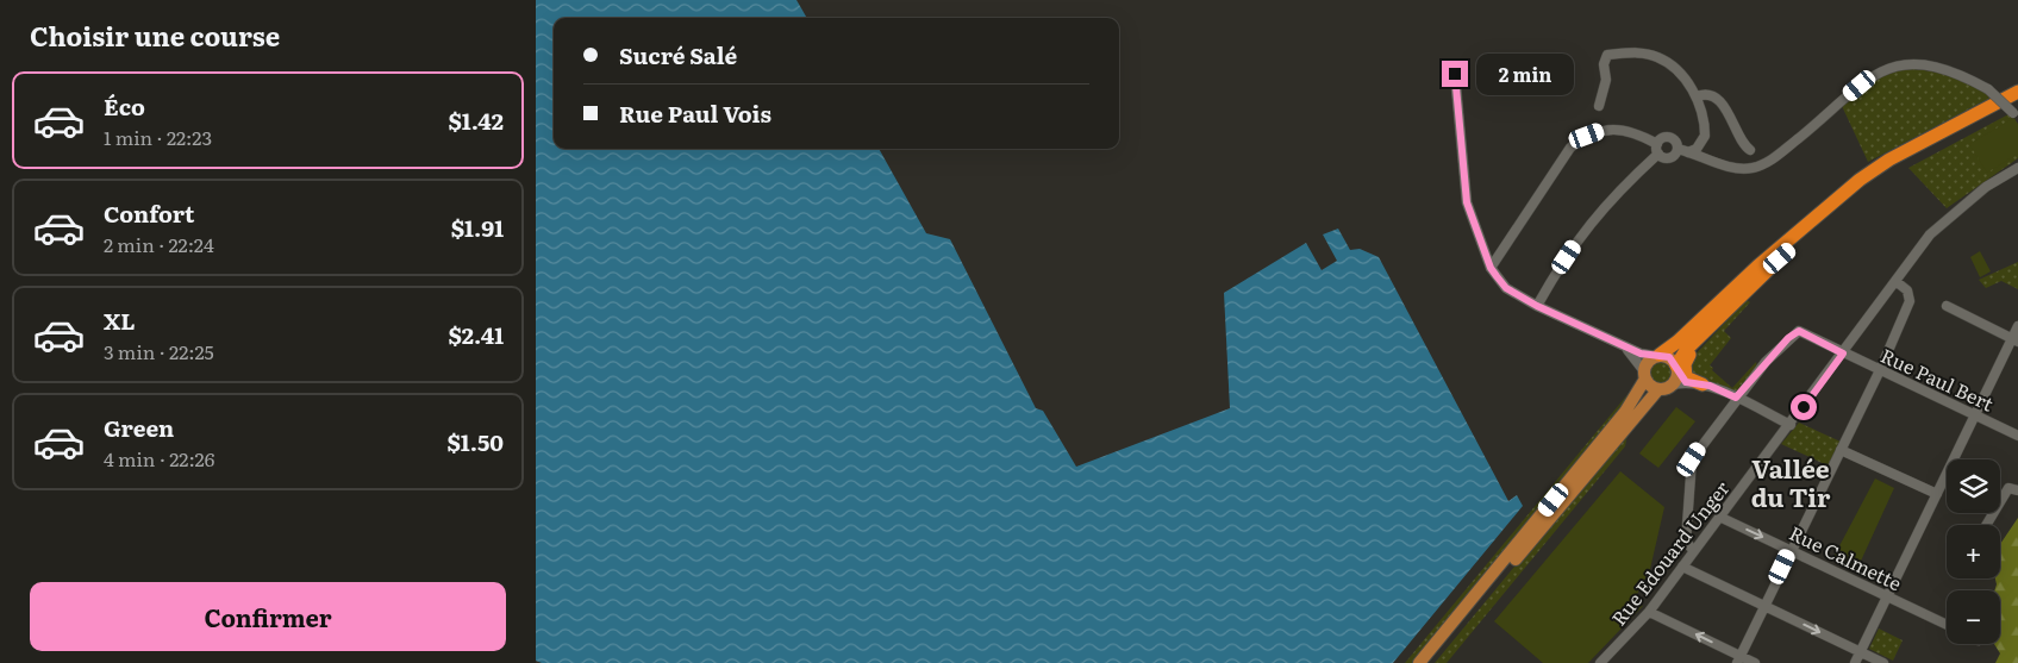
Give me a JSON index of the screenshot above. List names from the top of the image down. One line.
{"streets":{"street":["Rue Paul Bert","Rue Edouard Unger","Rue Calmette"]},"crossings":[["Rue Paul Bert","Rue Edouard Unger"],["Rue Edouard Unger","Rue Calmette"]],"districts":["Vallée du Tir"],"page":{"heading":"Choisir une course","banner":["Sucré Salé","Rue Paul Vois"],"bubble":"2 min","list":[{"name":"Éco","note":"1 min · 22:23","value":"$1.42"},{"name":"Confort","note":"2 min · 22:24","value":"$1.91"},{"name":"XL","note":"3 min · 22:25","value":"$2.41"},{"name":"Green","note":"4 min · 22:26","value":"$1.50"}],"map_buttons":["+","−"],"buttons":"Confirmer"}}
